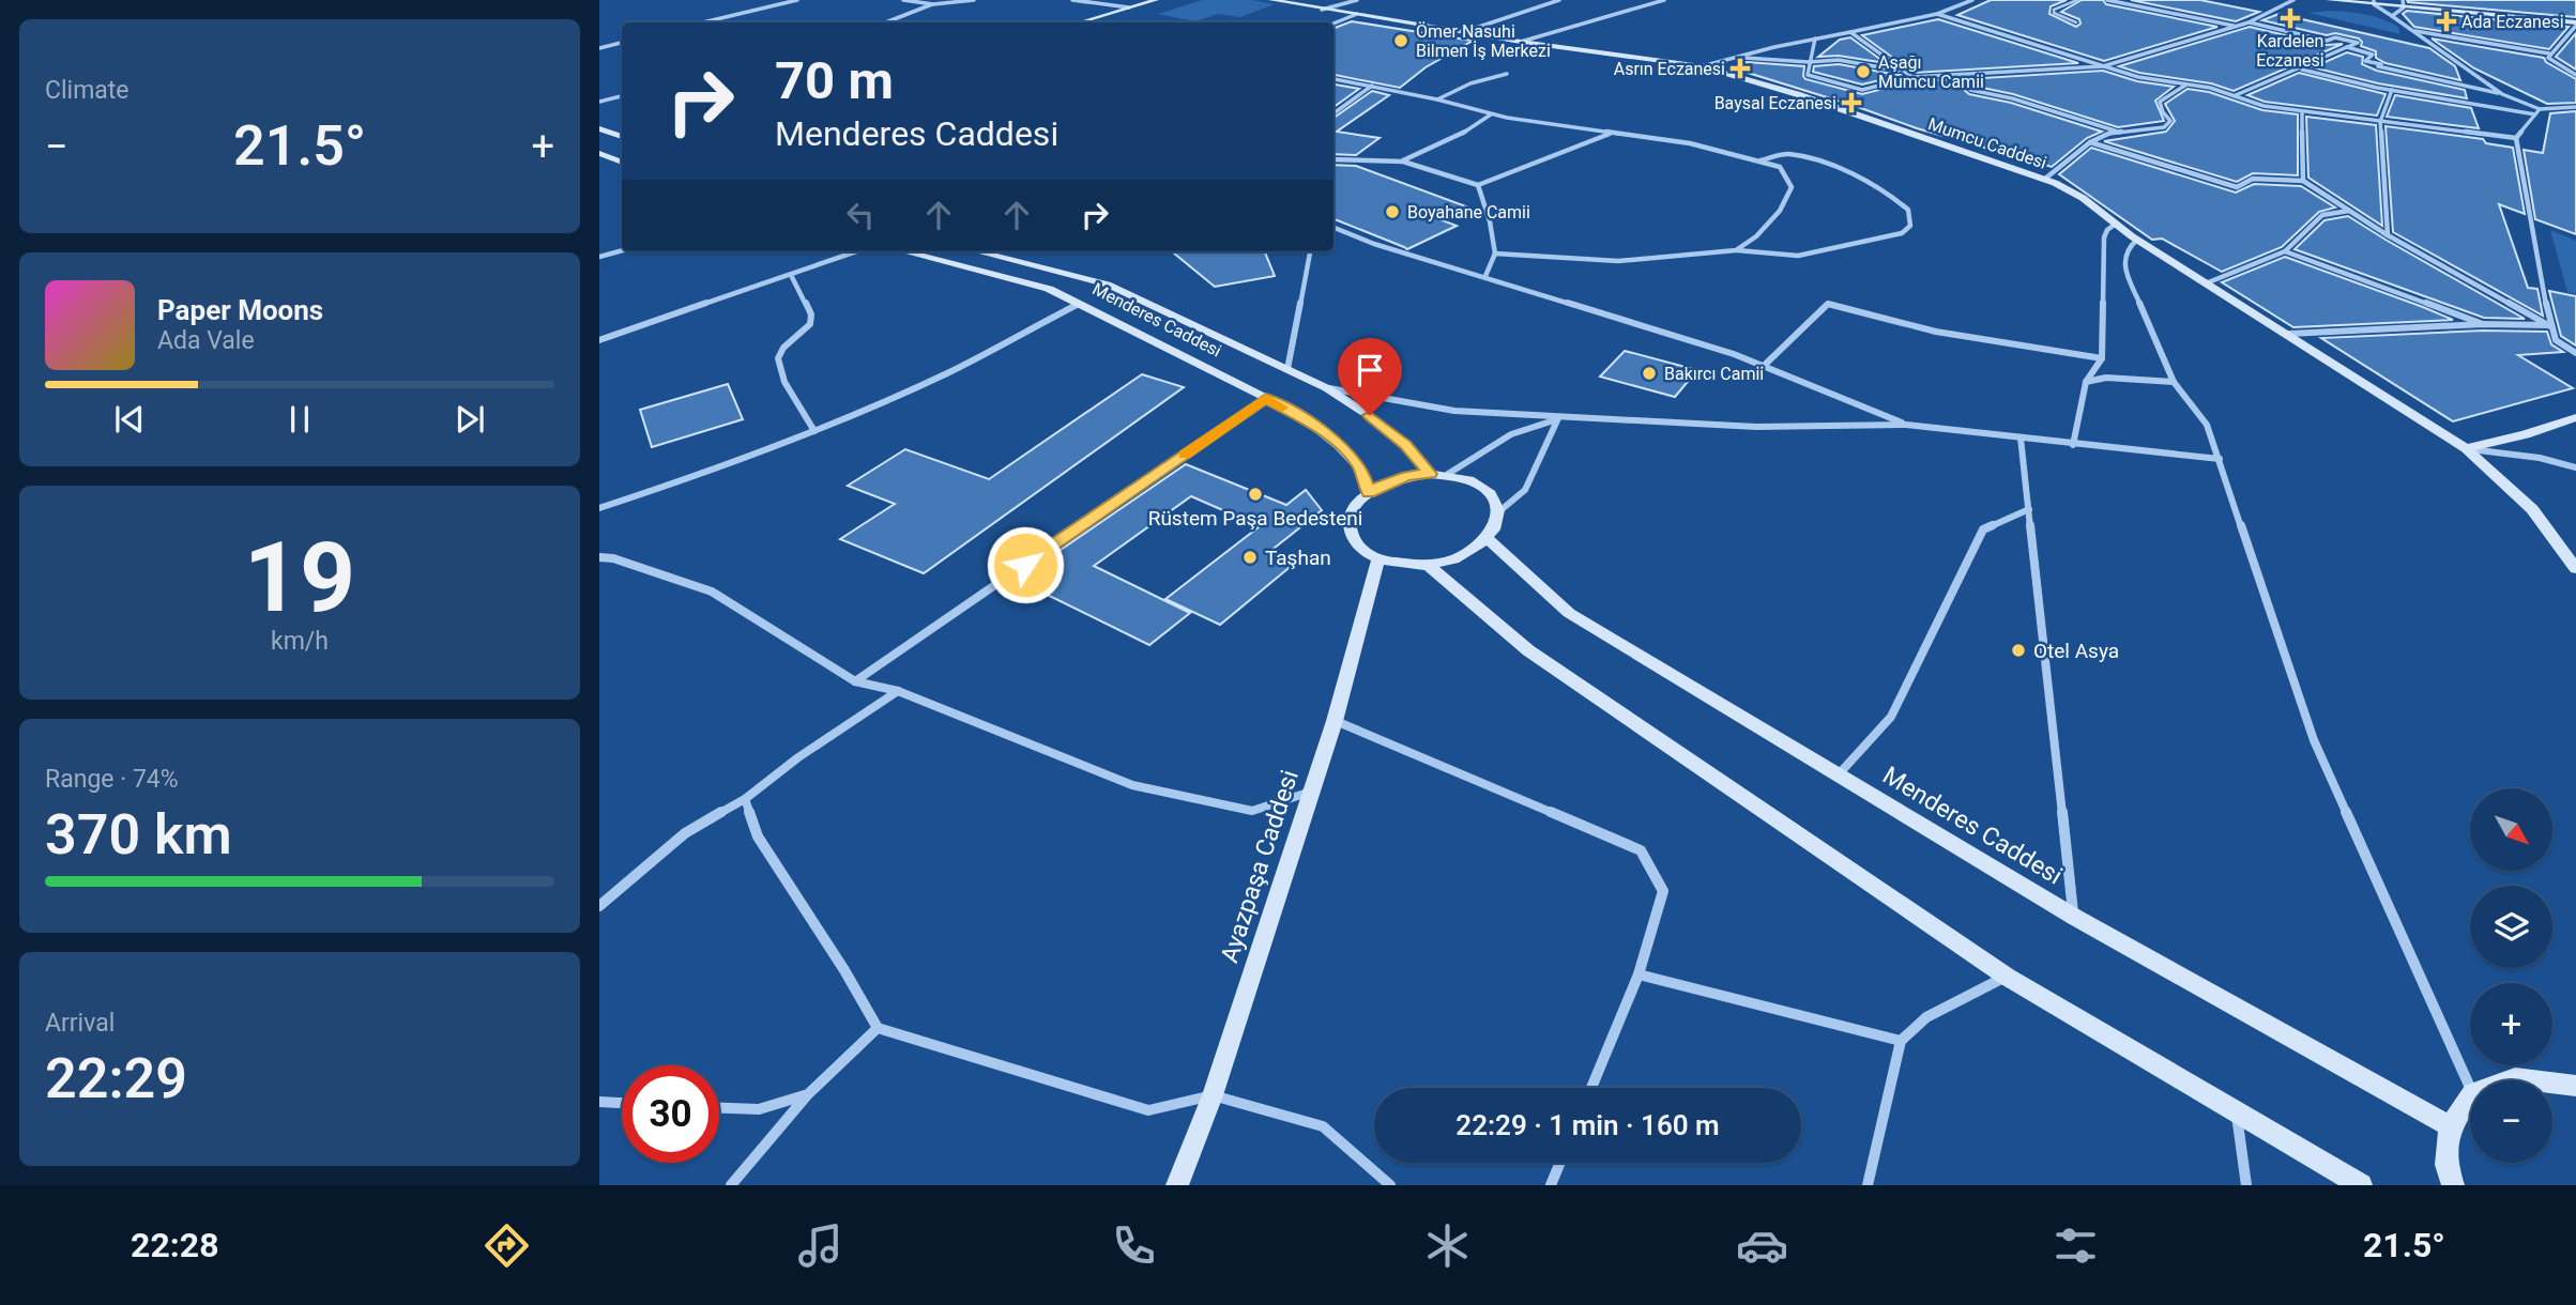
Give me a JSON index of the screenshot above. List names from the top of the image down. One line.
{"streets":{"main road":["Mumcu Caddesi","Menderes Caddesi","Ayazpaşa Caddesi"]},"crossings":[["Menderes Caddesi","Ayazpaşa Caddesi"]],"places":{"health":["Kardelen Eczanesi","Ada Eczanesi","Asrın Eczanesi","Baysal Eczanesi"],"other":["Ömer Nasuhi Bilmen İş Merkezi","Aşağı Mumcu Camii","Boyahane Camii","Bakırcı Camii","Rüstem Paşa Bedesteni","Taşhan","Otel Asya"]},"north":"bottom right","page":{"tile":["Climate",["19","km/h"],["Range · 74%","370 km"],["Arrival","22:29"]],"turn":["70 m","Menderes Caddesi"],"heat":["−","21.5°","+"],"song":["Paper Moons","Ada Vale"],"map_buttons":["+","−"],"limit":"30","trip":"22:29 · 1 min · 160 m","tabs":["22:28","21.5°"]}}
